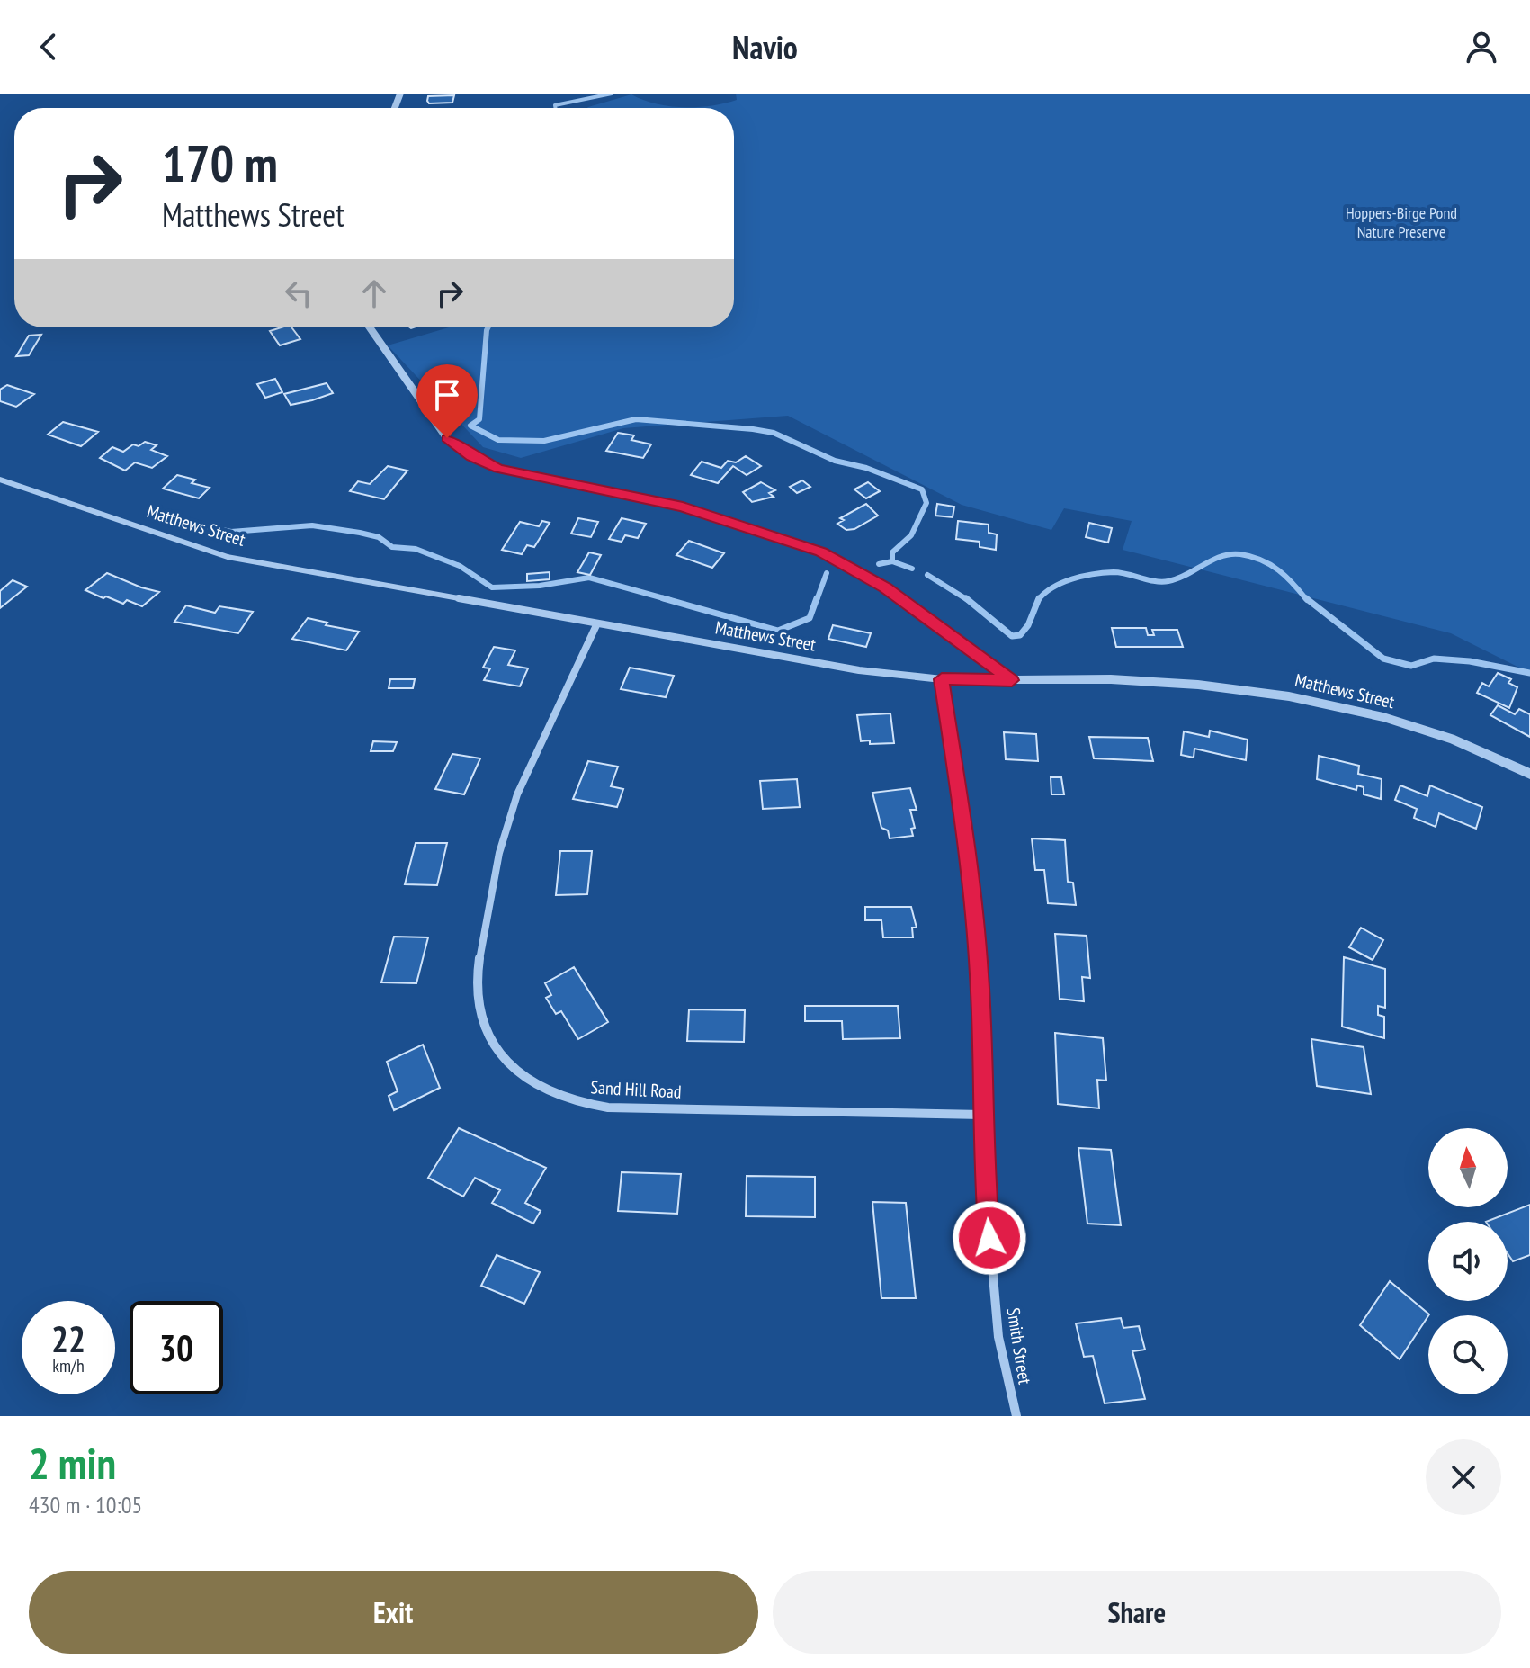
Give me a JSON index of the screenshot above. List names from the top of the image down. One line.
{"streets":{"street":["Matthews Street","Sand Hill Road","Smith Street"]},"crossings":[["Matthews Street","Sand Hill Road"],["Matthews Street","Smith Street"],["Sand Hill Road","Smith Street"]],"parks":["Hoppers-Birge Pond Nature Preserve"],"north":"top","page":{"header":"Navio","turn":["170 m","Matthews Street"],"speed":"22 km/h","limit":"30","heading":["2 min","430 m · 10:05"],"buttons":["Exit","Share"]}}
